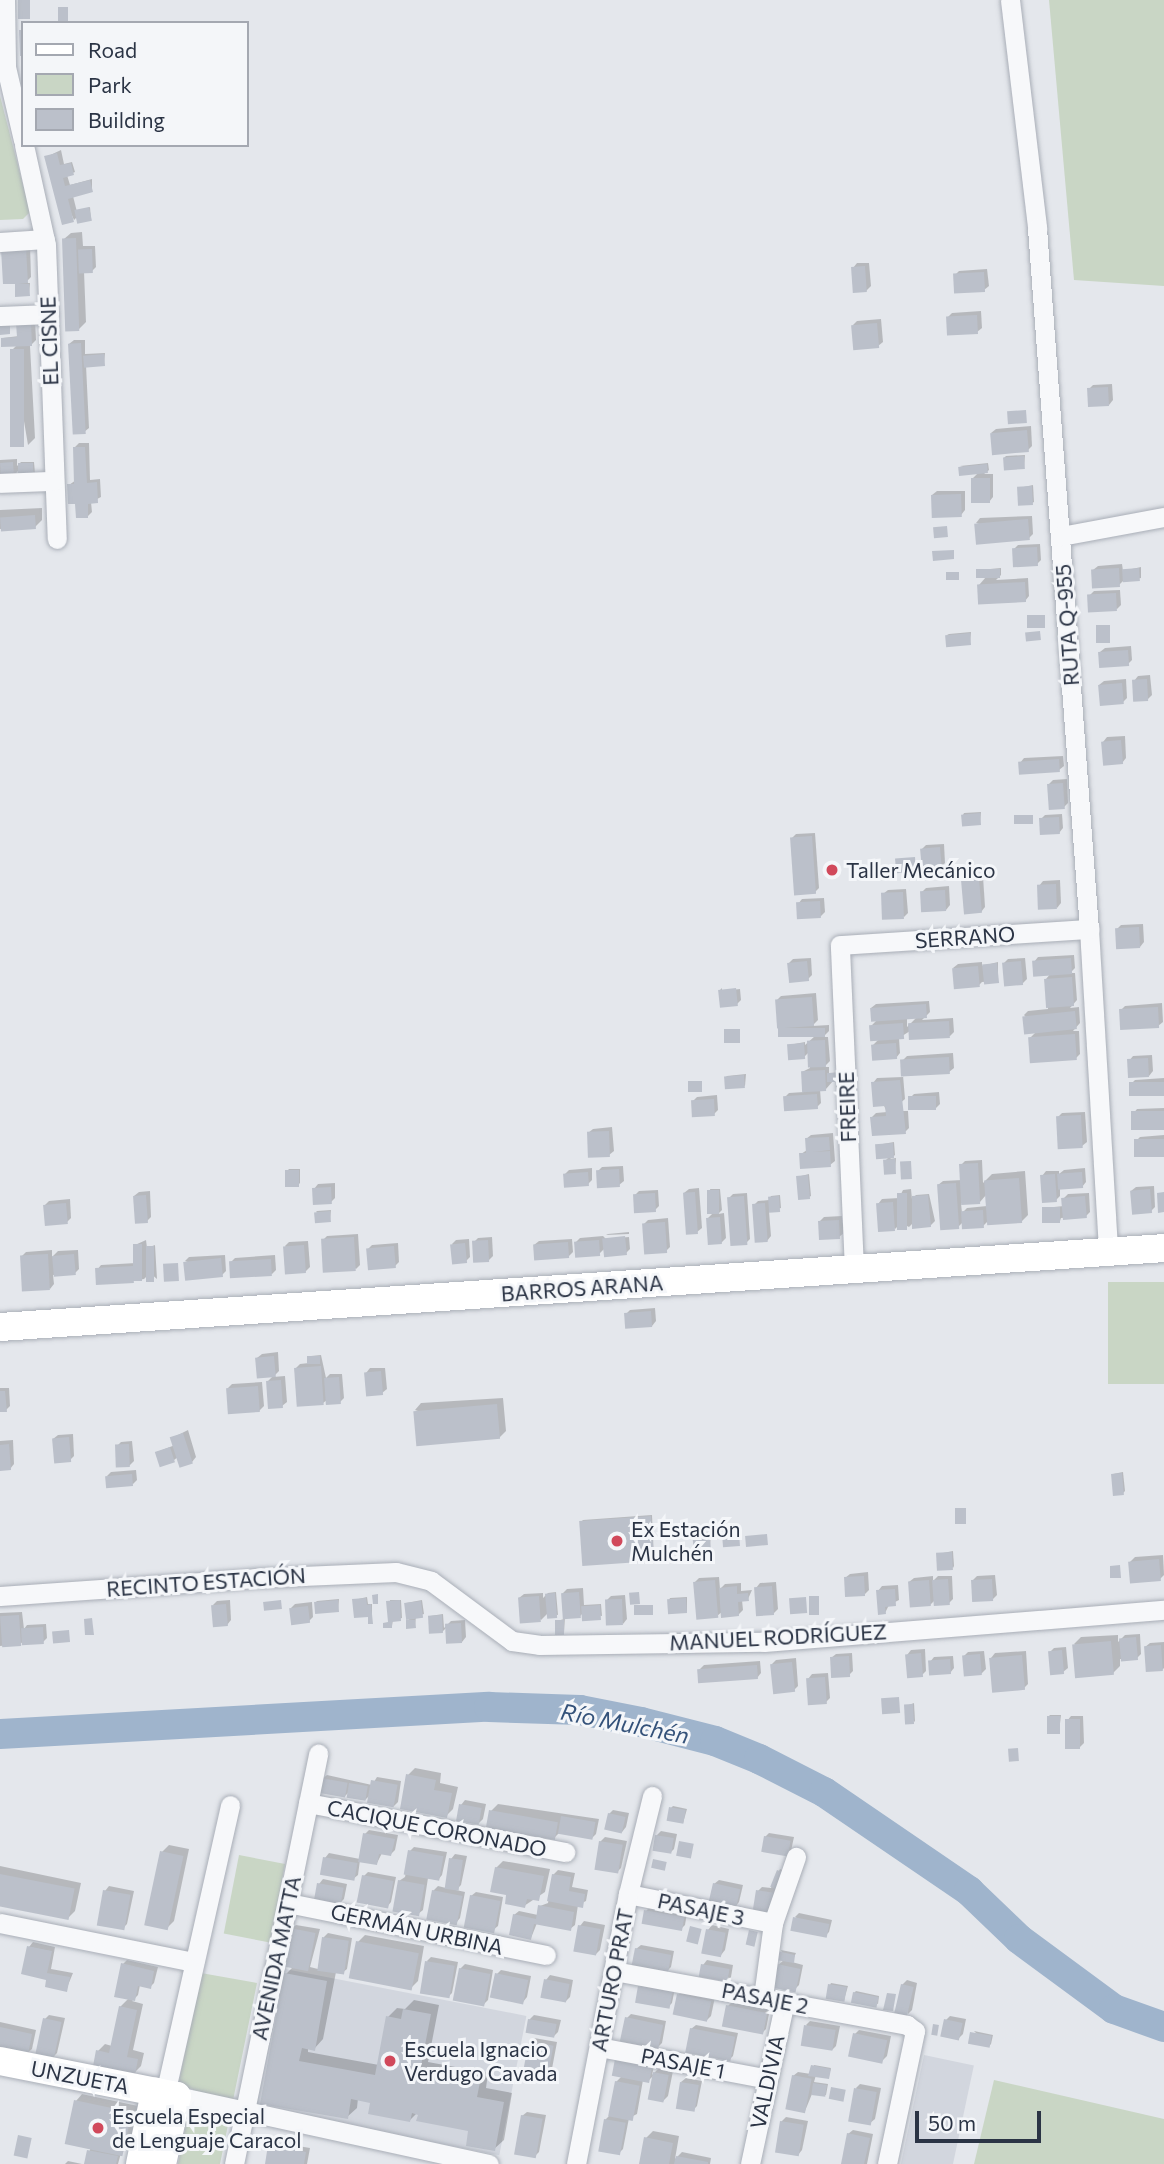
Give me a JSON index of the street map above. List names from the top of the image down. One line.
{"streets":{"main road":["BARROS ARANA","UNZUETA"],"street":["EL CISNE","RUTA Q-955","SERRANO","FREIRE","RECINTO ESTACIÓN","MANUEL RODRÍGUEZ","CACIQUE CORONADO","PASAJE 3","GERMÁN URBINA","AVENIDA MATTA","ARTURO PRAT","PASAJE 2","PASAJE 1","VALDIVIA"]},"crossings":[["RUTA Q-955","SERRANO"],["RUTA Q-955","BARROS ARANA"],["SERRANO","FREIRE"],["FREIRE","BARROS ARANA"],["RECINTO ESTACIÓN","MANUEL RODRÍGUEZ"],["CACIQUE CORONADO","AVENIDA MATTA"],["PASAJE 3","ARTURO PRAT"],["GERMÁN URBINA","AVENIDA MATTA"],["AVENIDA MATTA","UNZUETA"],["ARTURO PRAT","PASAJE 2"],["ARTURO PRAT","PASAJE 1"],["PASAJE 2","VALDIVIA"],["PASAJE 1","VALDIVIA"]],"water":["Río Mulchén"],"places":["Taller Mecánico","Ex Estación Mulchén","Escuela Ignacio Verdugo Cavada","Escuela Especial de Lenguaje Caracol"],"legend":["Road","Park","Building"],"scale_bar":"50 m"}
